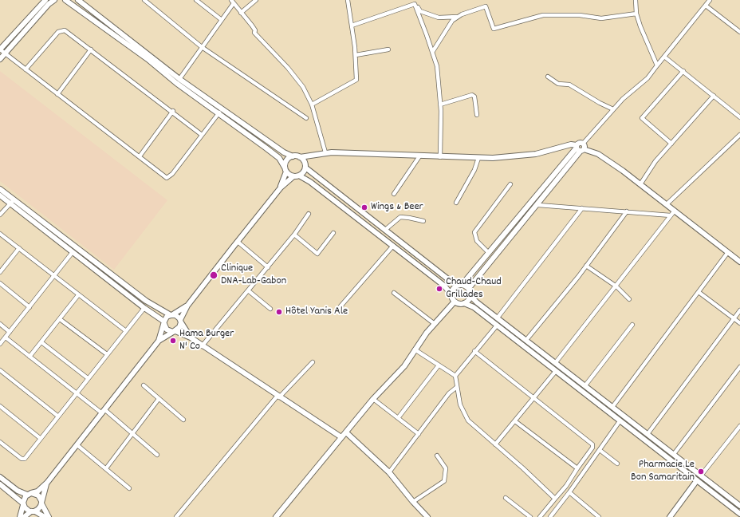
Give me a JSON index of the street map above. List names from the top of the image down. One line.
{"places":["Wings & Beer","Clinique DNA-Lab-Gabon","Chaud-Chaud Grillades","Hôtel Yanis Ale","Hama Burger N' Co","Pharmacie Le Bon Samaritain"]}
